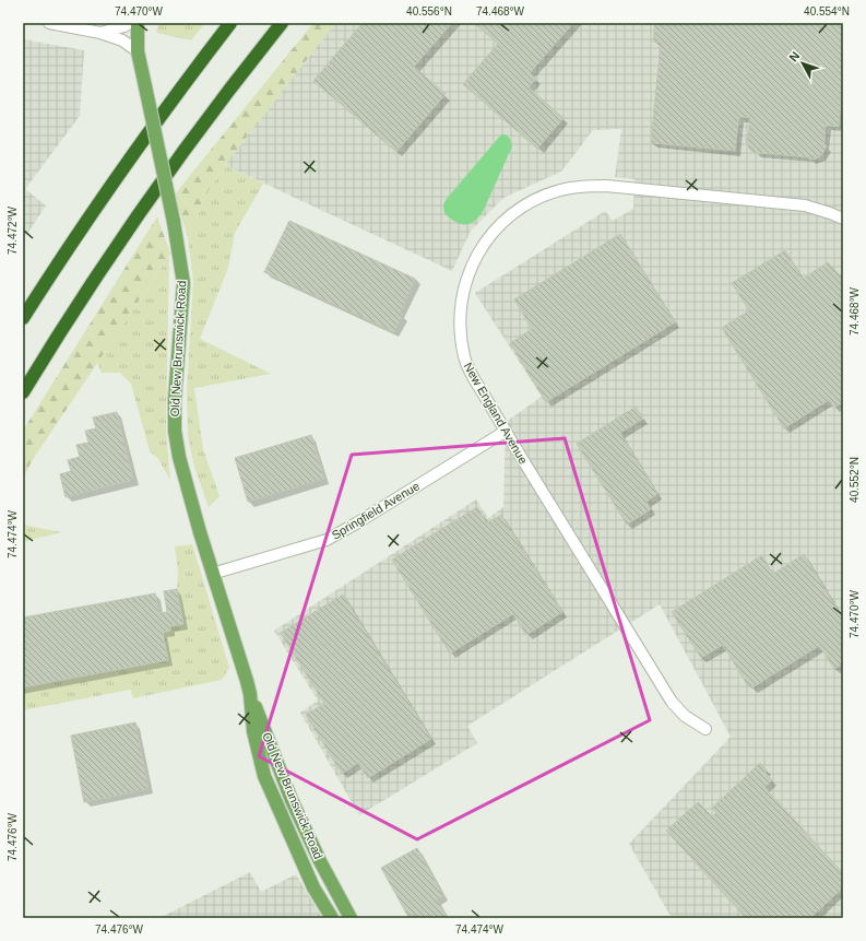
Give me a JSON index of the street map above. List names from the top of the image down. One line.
{"streets":{"main road":["Old New Brunswick Road"],"street":["New England Avenue","Springfield Avenue"]},"crossings":[["Old New Brunswick Road","Springfield Avenue"],["New England Avenue","Springfield Avenue"]],"north":"top left","coordinates":["74.470°W","40.556°N","74.468°W","40.554°N","74.472°W","40.552°N","74.474°W","74.476°W"]}
